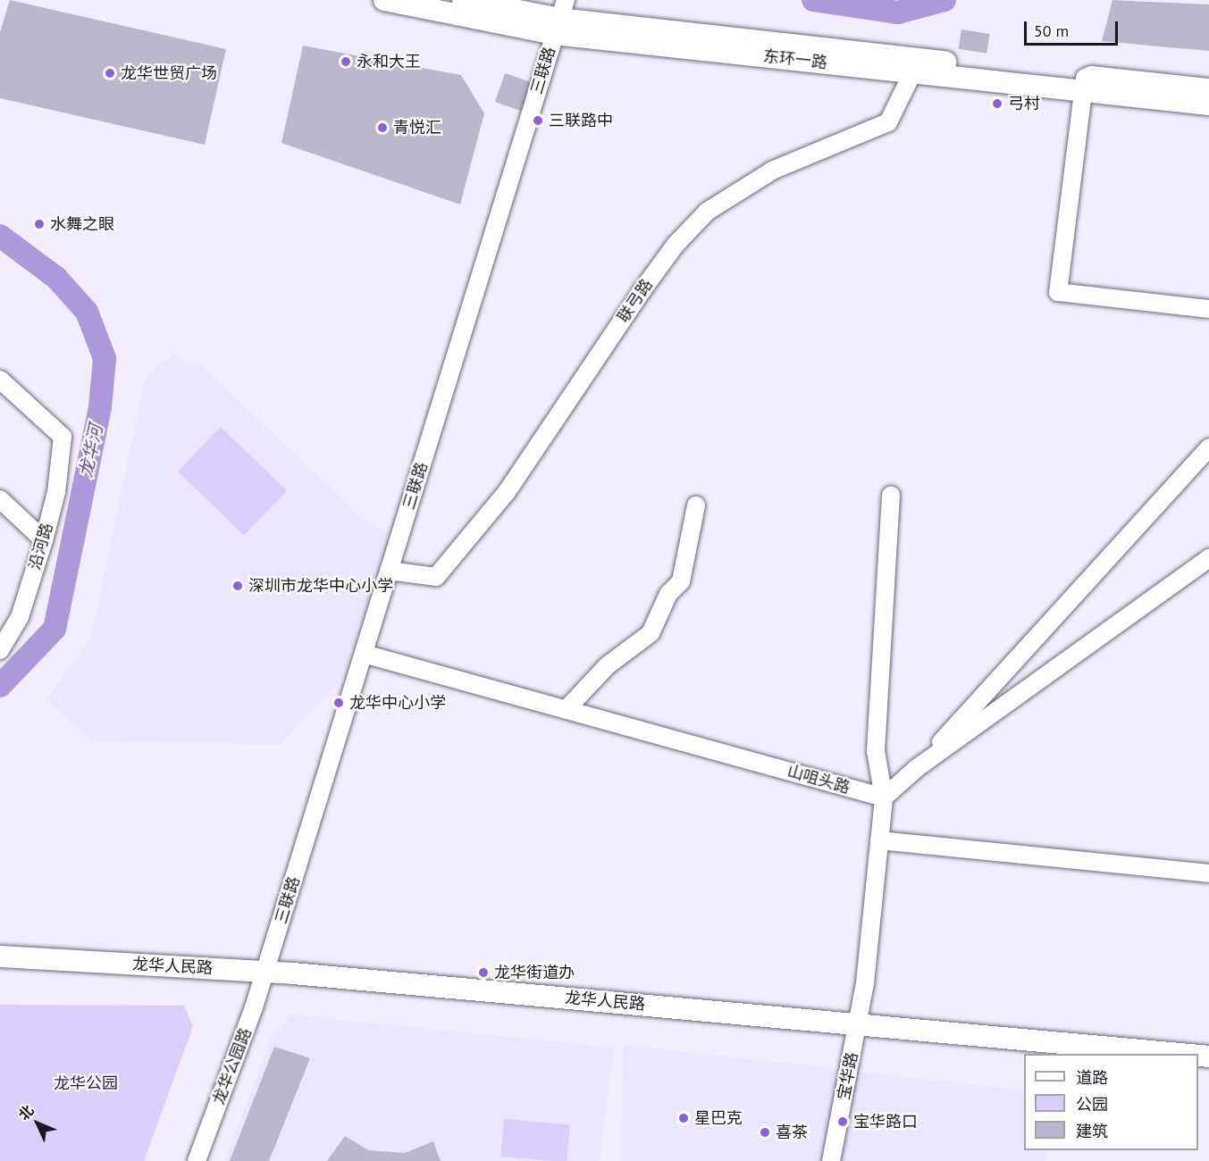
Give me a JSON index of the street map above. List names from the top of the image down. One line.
{"streets":{"main road":["东环一路","龙华人民路"],"street":["三联路","联弓路","沿河路","山咀头路","龙华公园路","宝华路"]},"crossings":[["东环一路","三联路"],["东环一路","联弓路"],["三联路","联弓路"],["三联路","山咀头路"],["三联路","龙华人民路"],["三联路","龙华公园路"],["山咀头路","宝华路"],["龙华人民路","龙华公园路"],["龙华人民路","宝华路"]],"water":["龙华河"],"parks":["龙华公园"],"places":["永和大王","龙华世贸广场","弓村","三联路中","青悦汇","水舞之眼","深圳市龙华中心小学","龙华中心小学","龙华街道办","星巴克","宝华路口","喜茶"],"legend":["道路","公园","建筑"],"scale_bar":"50 m","north":"top left"}
